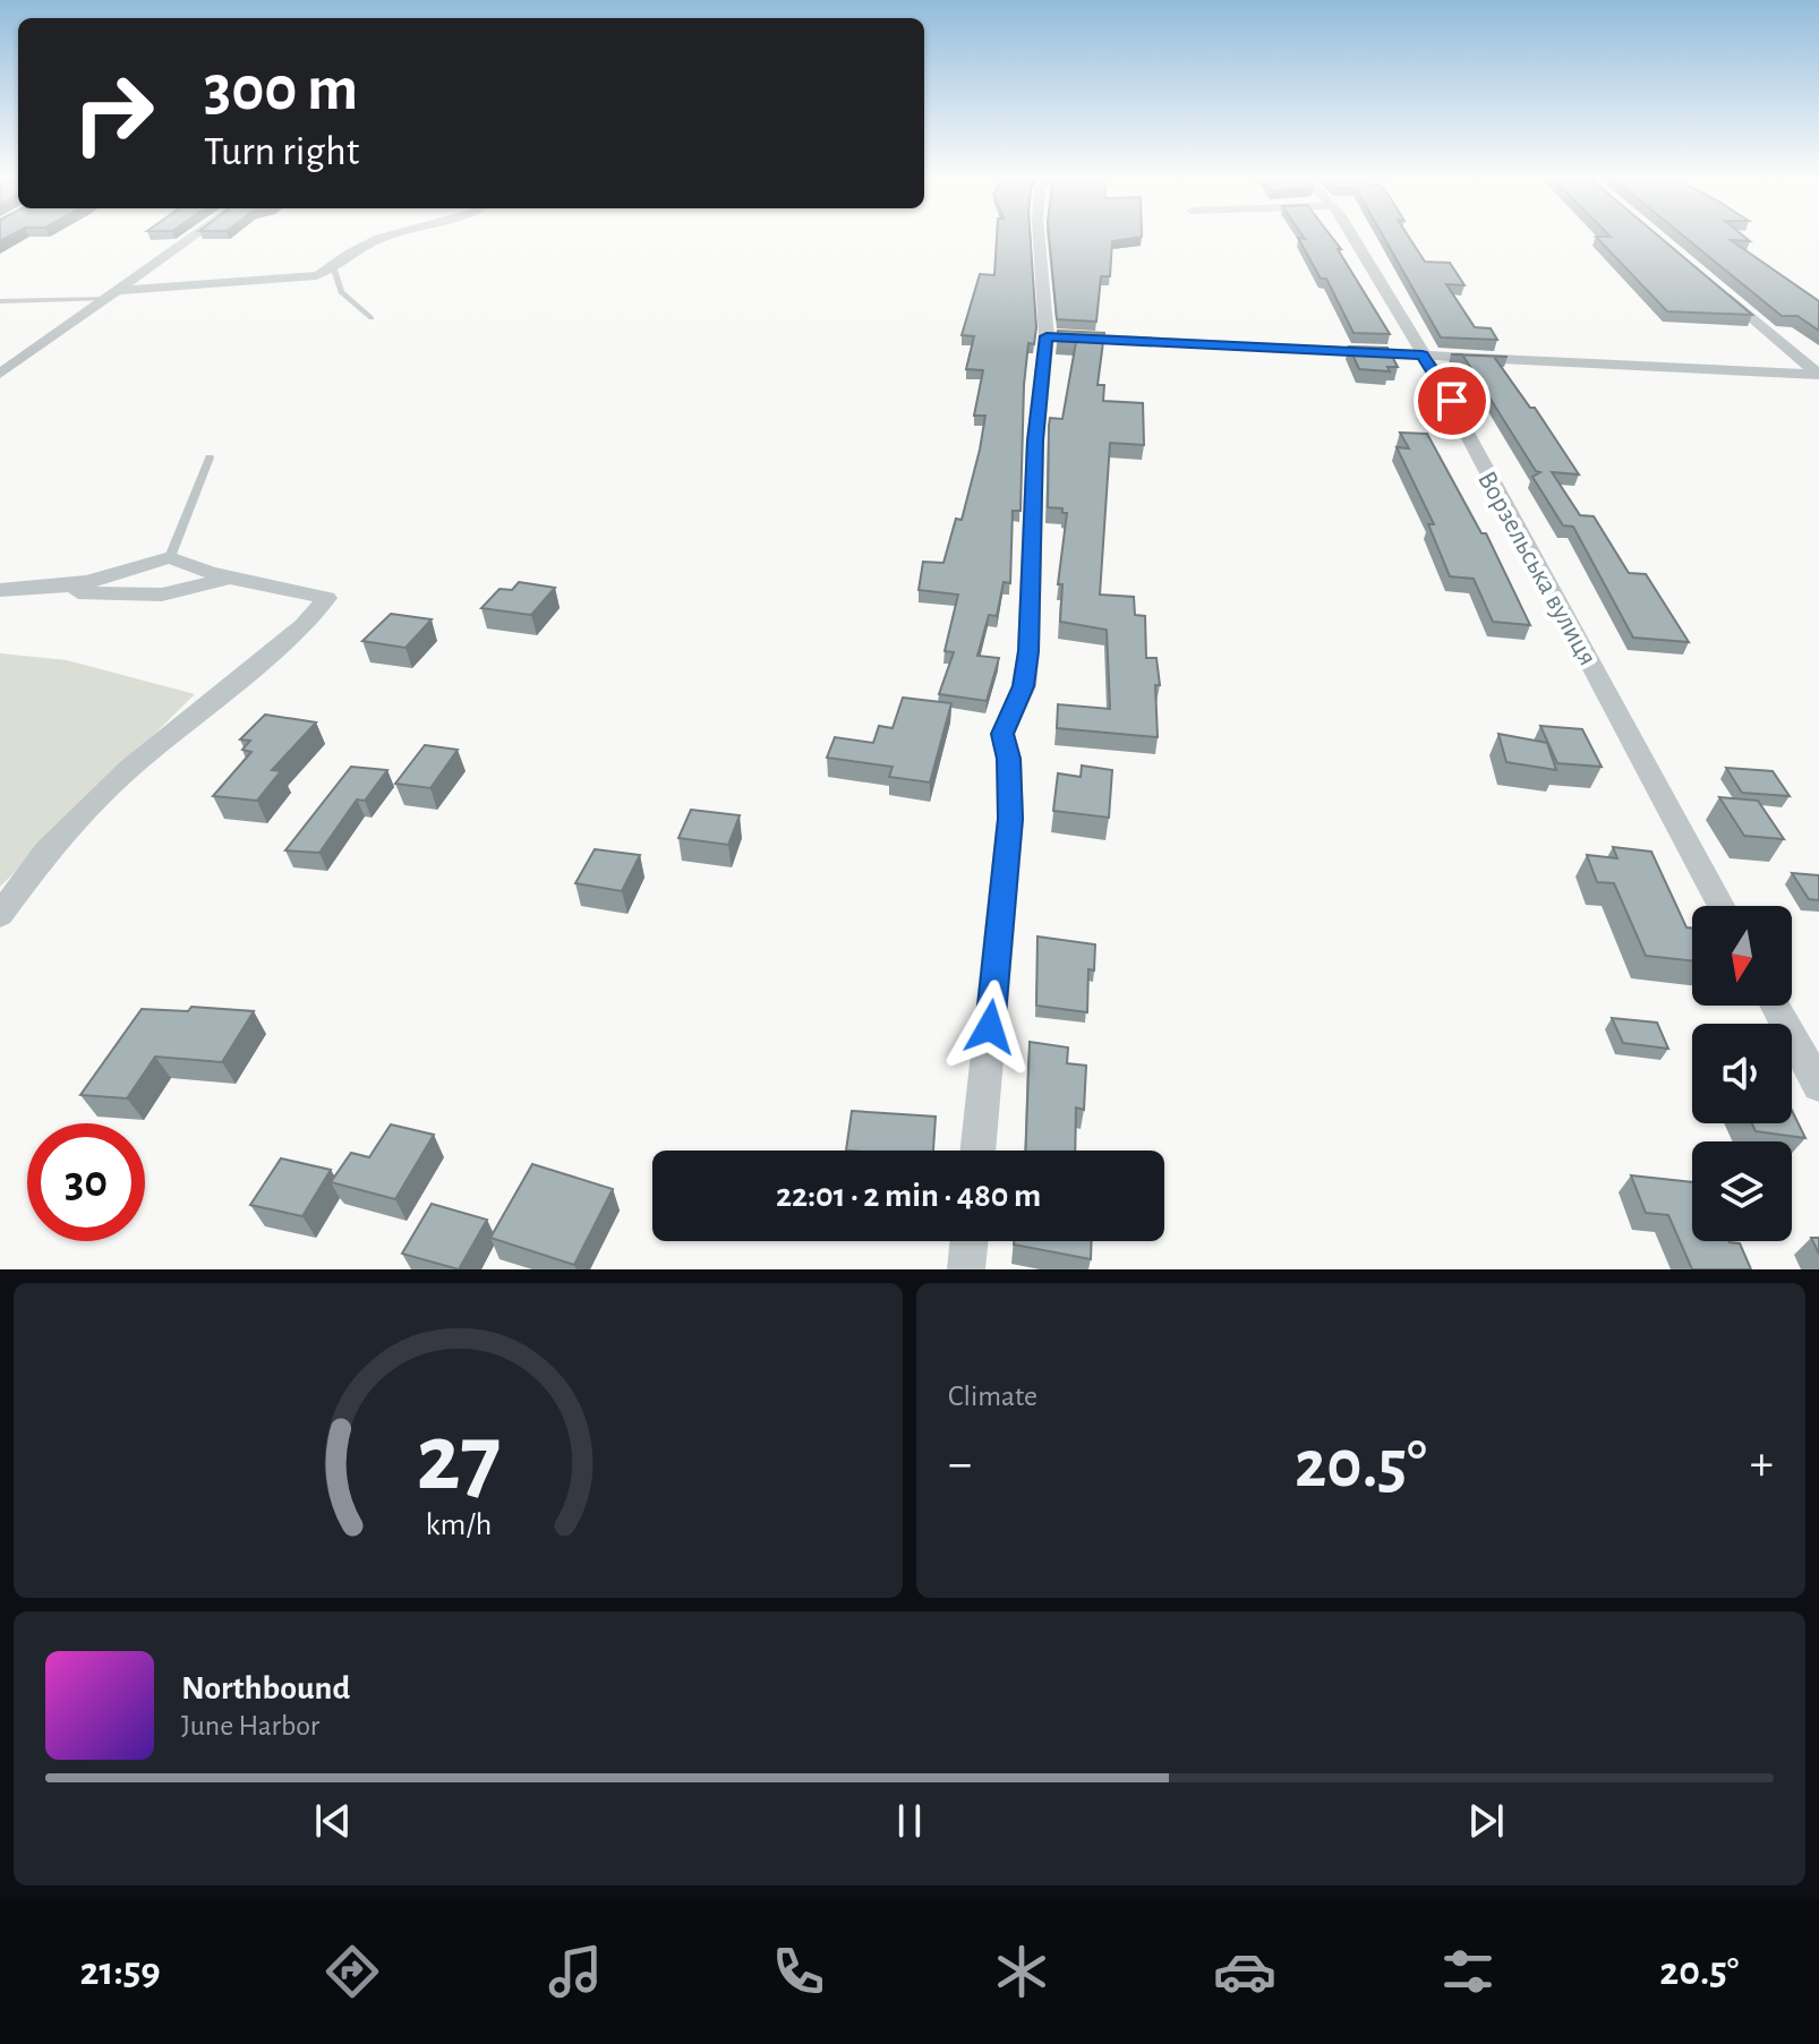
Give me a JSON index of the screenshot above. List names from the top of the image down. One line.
{"streets":{"street":["Ворзельська вулиця"]},"north":"bottom","page":{"turn":["300 m","Turn right"],"limit":"30","trip":"22:01 · 2 min · 480 m","tile":"Climate","heat":["−","20.5°","+"],"song":["Northbound","June Harbor"],"tabs":["21:59","20.5°"],"gauge":["27","km/h"]}}
